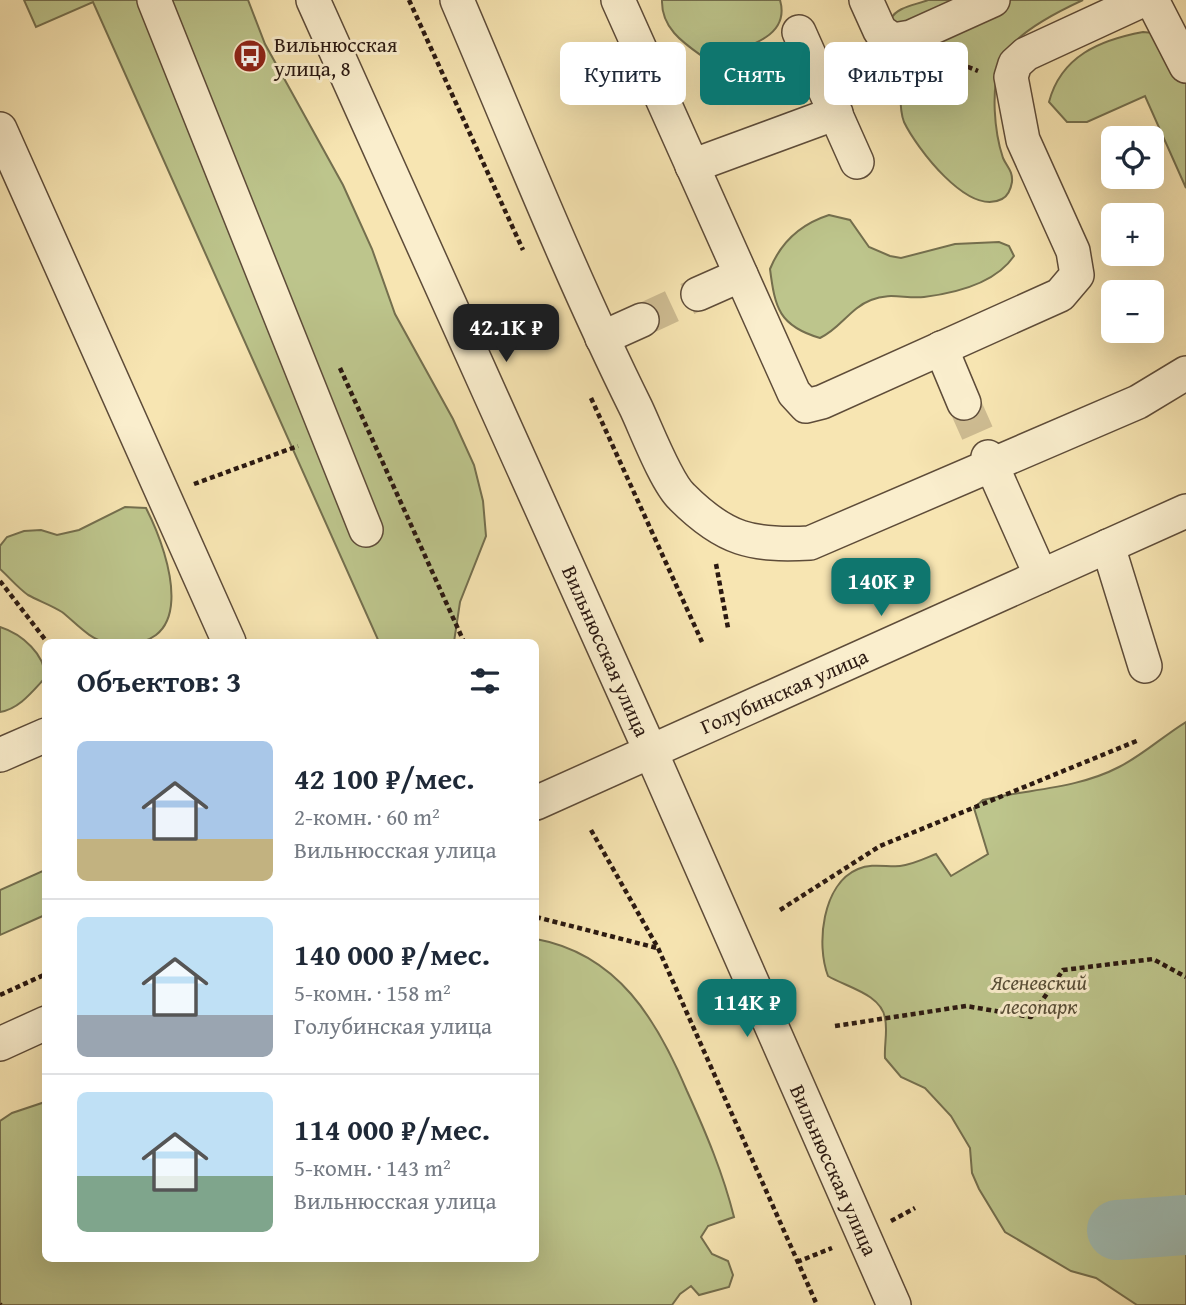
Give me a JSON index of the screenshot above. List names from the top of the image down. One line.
{"streets":{"street":["Вильнюсская улица","Голубинская улица"]},"crossings":[["Вильнюсская улица","Голубинская улица"]],"parks":["Ясеневский лесопарк"],"places":{"bus stop":["Вильнюсская улица, 8"]},"page":{"chip":["Купить","Снять","Фильтры"],"map_buttons":["+","−"],"price":["42.1K ₽","140K ₽","114K ₽"],"heading":"Объектов: 3","list":[{"name":"42 100 ₽/мес.","note":"2-комн. · 60 m² · Вильнюсская улица"},{"name":"140 000 ₽/мес.","note":"5-комн. · 158 m² · Голубинская улица"},{"name":"114 000 ₽/мес.","note":"5-комн. · 143 m² · Вильнюсская улица"}]}}
